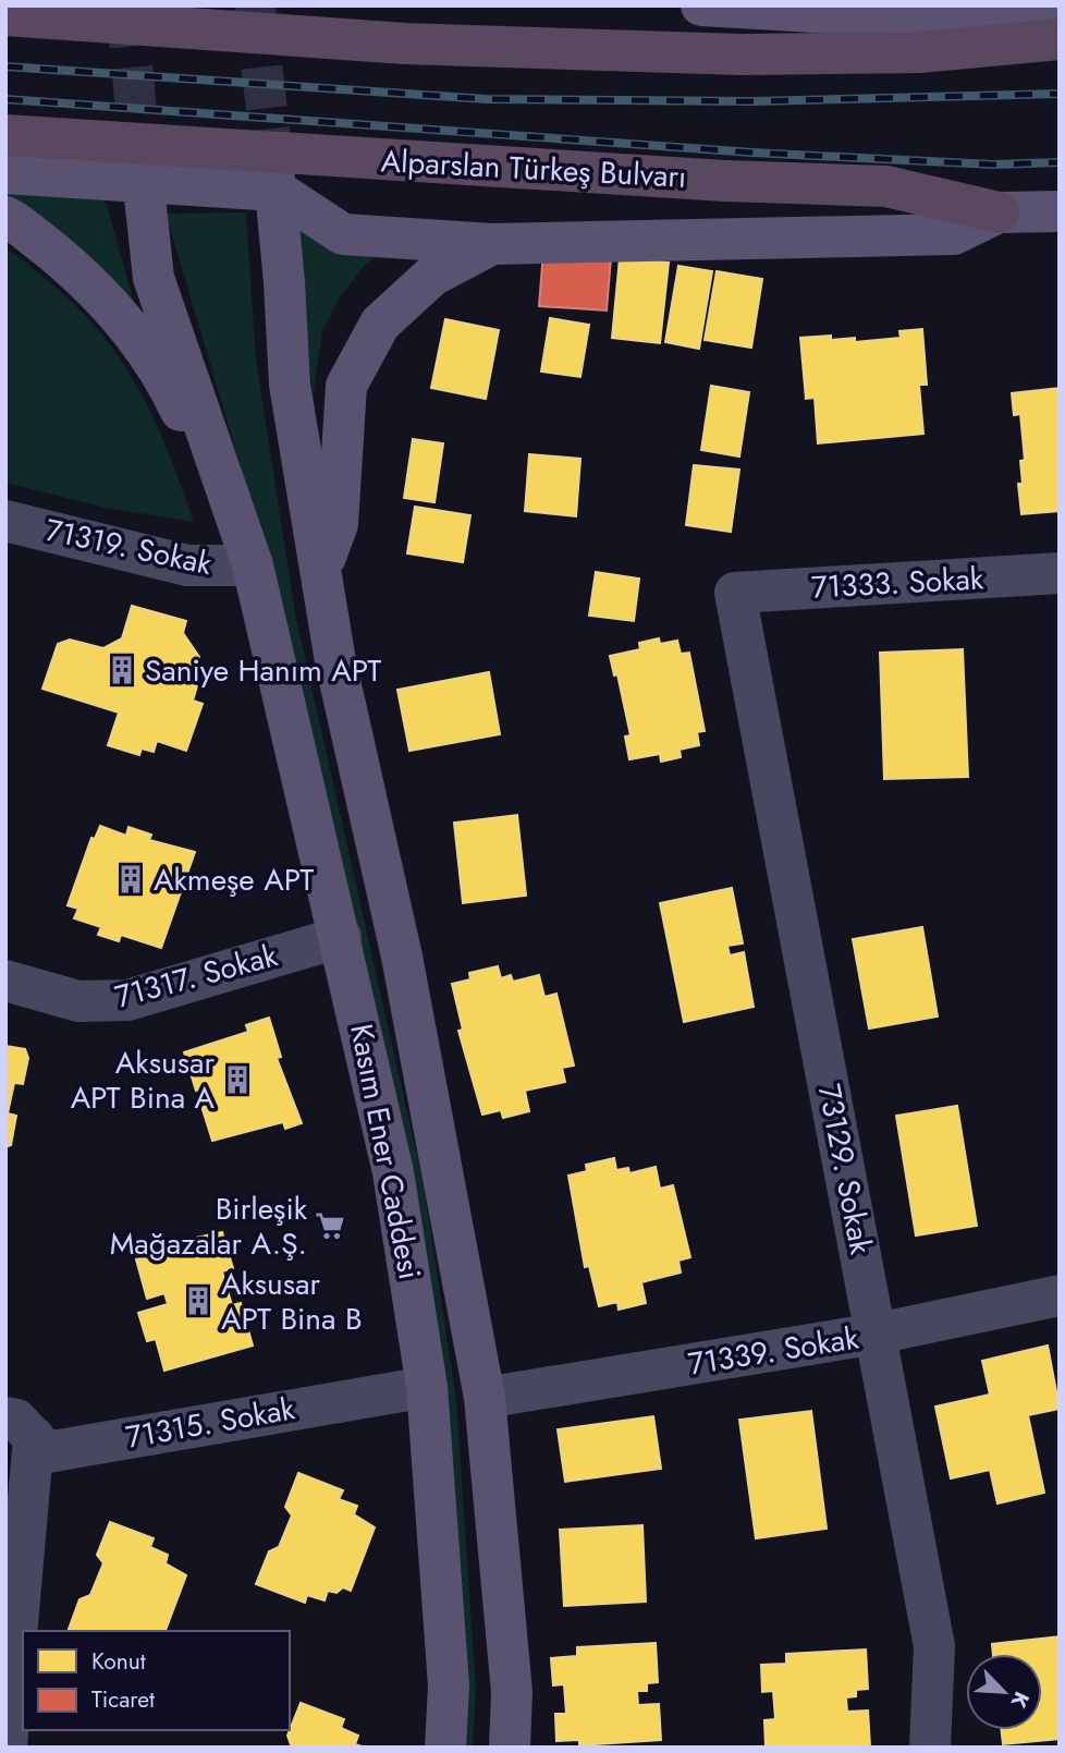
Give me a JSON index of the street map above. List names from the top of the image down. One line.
{"streets":{"highway":["Alparslan Türkeş Bulvarı"],"main road":["Kasım Ener Caddesi"],"street":["71319. Sokak","71333. Sokak","71317. Sokak","73129. Sokak","71339. Sokak","71315. Sokak"]},"crossings":[["71319. Sokak","Kasım Ener Caddesi"],["71333. Sokak","73129. Sokak"],["71317. Sokak","Kasım Ener Caddesi"],["Kasım Ener Caddesi","71339. Sokak"],["Kasım Ener Caddesi","71315. Sokak"],["73129. Sokak","71339. Sokak"]],"places":{"building":["Saniye Hanım APT","Akmeşe APT","Aksusar APT Bina A","Aksusar APT Bina B"],"supermarket":["Birleşik Mağazalar A.Ş."]},"legend":["Konut","Ticaret"],"north":"bottom right"}
